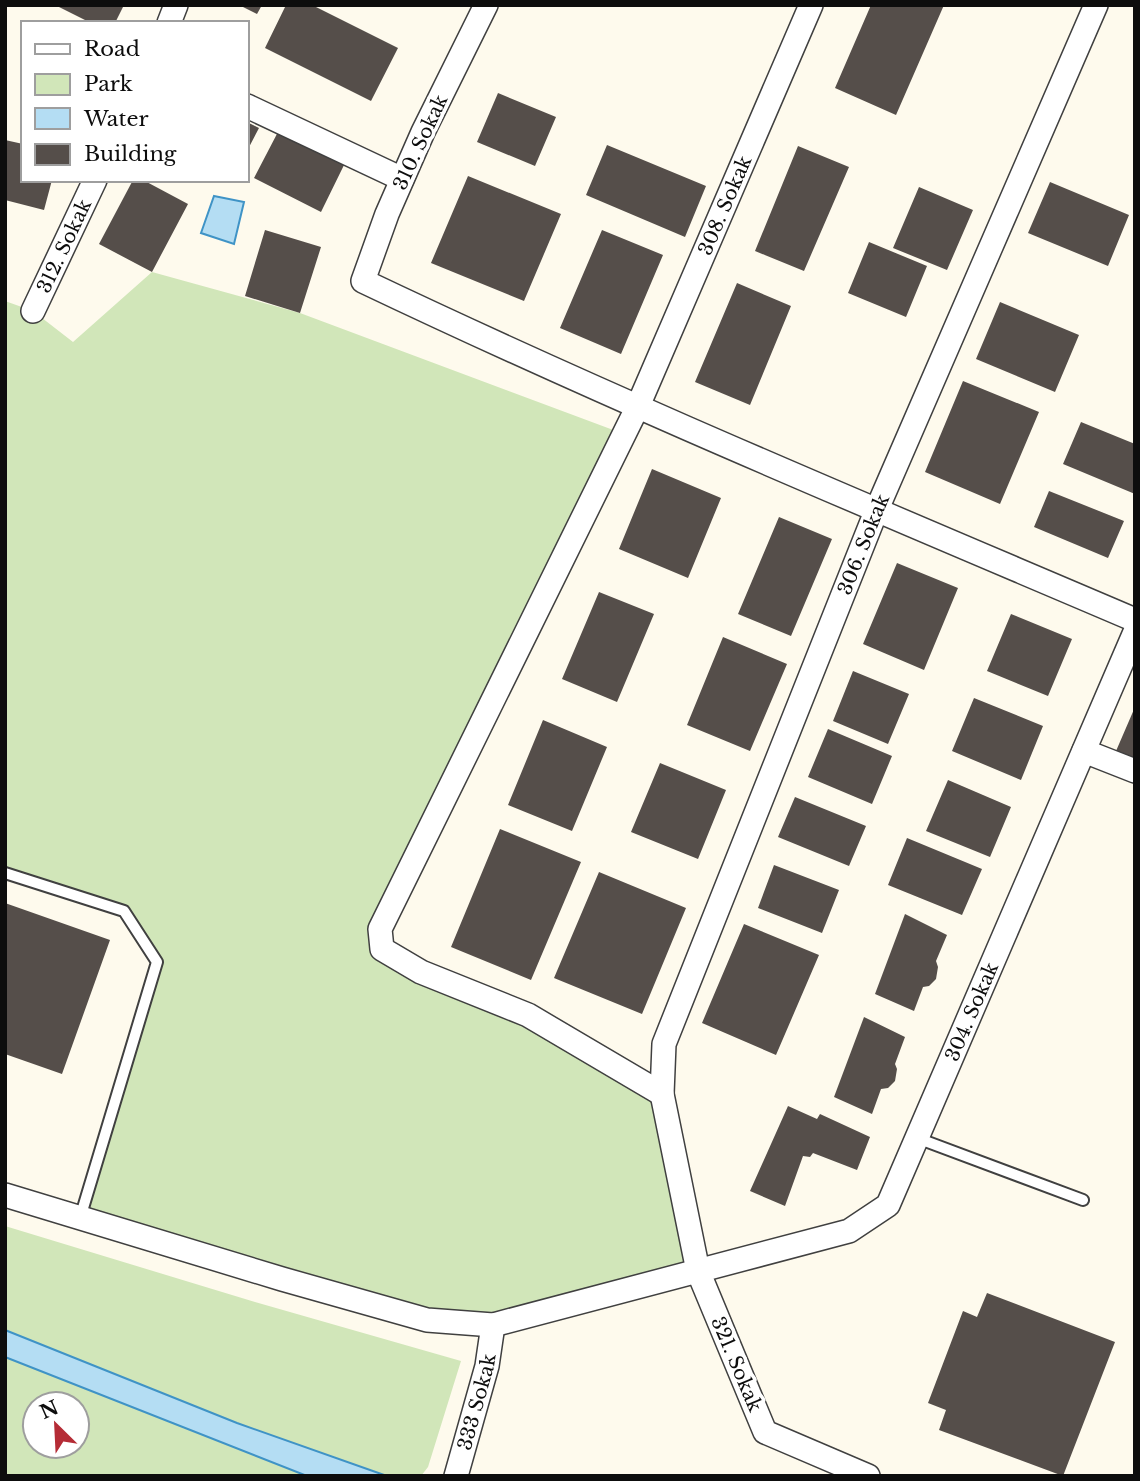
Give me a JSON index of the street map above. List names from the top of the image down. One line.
{"streets":{"street":["310. Sokak","308. Sokak","312. Sokak","306. Sokak","304. Sokak","321. Sokak","333 Sokak"]},"crossings":[["310. Sokak","308. Sokak"],["308. Sokak","306. Sokak"],["306. Sokak","304. Sokak"],["306. Sokak","321. Sokak"],["304. Sokak","321. Sokak"],["304. Sokak","333 Sokak"]],"legend":["Road","Park","Water","Building"],"north":"top left"}
